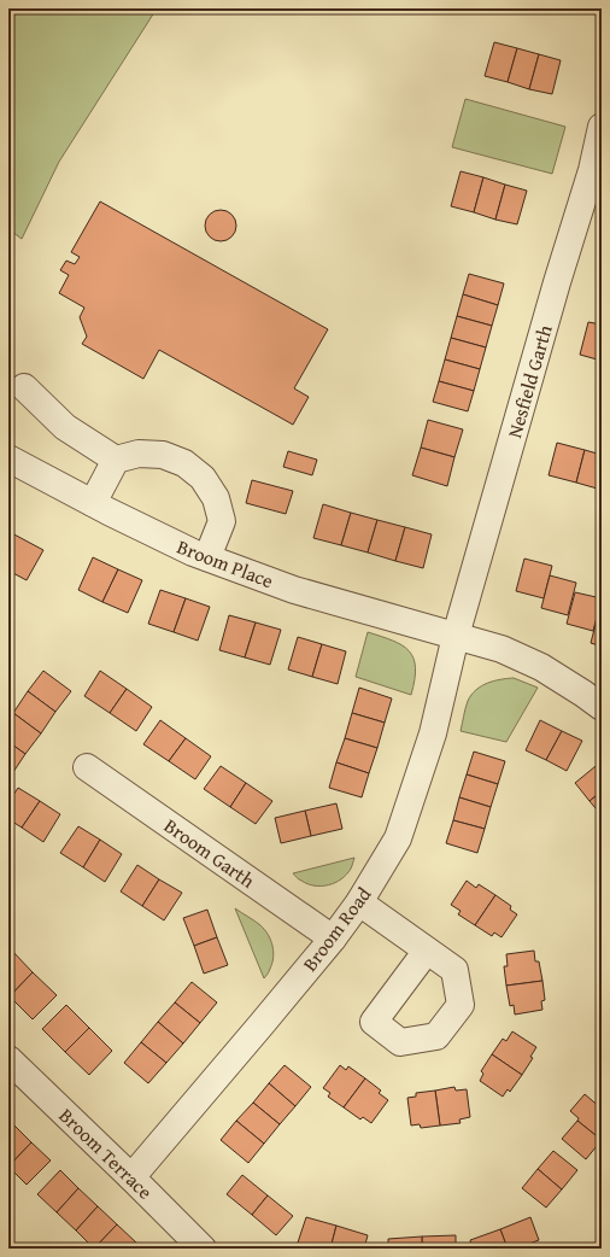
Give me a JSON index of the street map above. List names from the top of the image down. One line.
{"streets":{"street":["Nesfield Garth","Broom Place","Broom Garth","Broom Road","Broom Terrace"]},"crossings":[["Nesfield Garth","Broom Place"],["Nesfield Garth","Broom Road"],["Broom Place","Broom Road"],["Broom Garth","Broom Road"],["Broom Road","Broom Terrace"]]}
